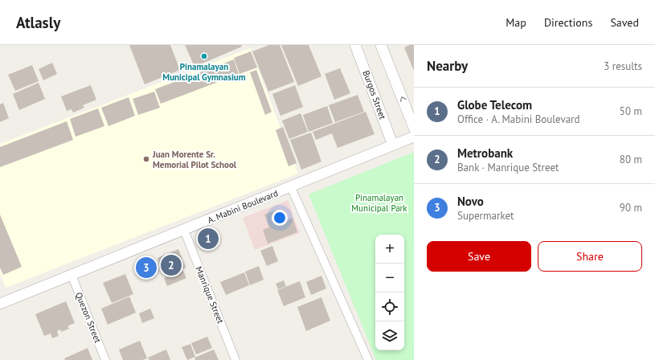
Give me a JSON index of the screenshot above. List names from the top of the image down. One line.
{"streets":{"street":["Burgos Street","A. Mabini Boulevard","Manrique Street","Quezon Street"]},"crossings":[["Burgos Street","A. Mabini Boulevard"],["A. Mabini Boulevard","Manrique Street"],["A. Mabini Boulevard","Quezon Street"]],"parks":["Pinamalayan Municipal Park"],"places":["Pinamalayan Municipal Gymnasium","Juan Morente Sr. Memorial Pilot School"],"page":{"header":"Atlasly","nav":["Map","Directions","Saved"],"heading":["Nearby","3 results"],"list":[{"mark":"1","name":"Globe Telecom","note":"Office · A. Mabini Boulevard","value":"50 m"},{"mark":"2","name":"Metrobank","note":"Bank · Manrique Street","value":"80 m"},{"mark":"3","name":"Novo","note":"Supermarket","value":"90 m"}],"pins":["1","2","3"],"buttons":["Save","Share"],"map_buttons":["+","−"]}}
